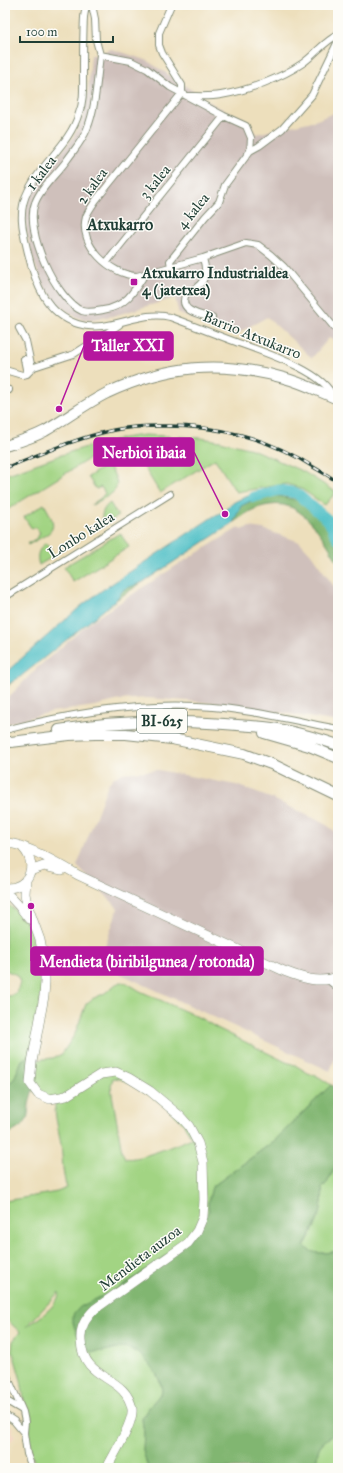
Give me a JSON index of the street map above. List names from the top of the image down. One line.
{"streets":{"main road":["BI-625"],"street":["1 kalea","3 kalea","2 kalea","4 kalea","Barrio Atxukarro","Lonbo kalea","Mendieta auzoa"]},"crossings":[["1 kalea","2 kalea"],["3 kalea","2 kalea"],["2 kalea","4 kalea"]],"districts":["Atxukarro"],"places":{"transit":["Atxukarro Industrialdea 4 (jatetxea)"],"other":["Taller XXI","Nerbioi ibaia","Mendieta (biribilgunea / rotonda)"]},"scale_bar":"100 m"}
